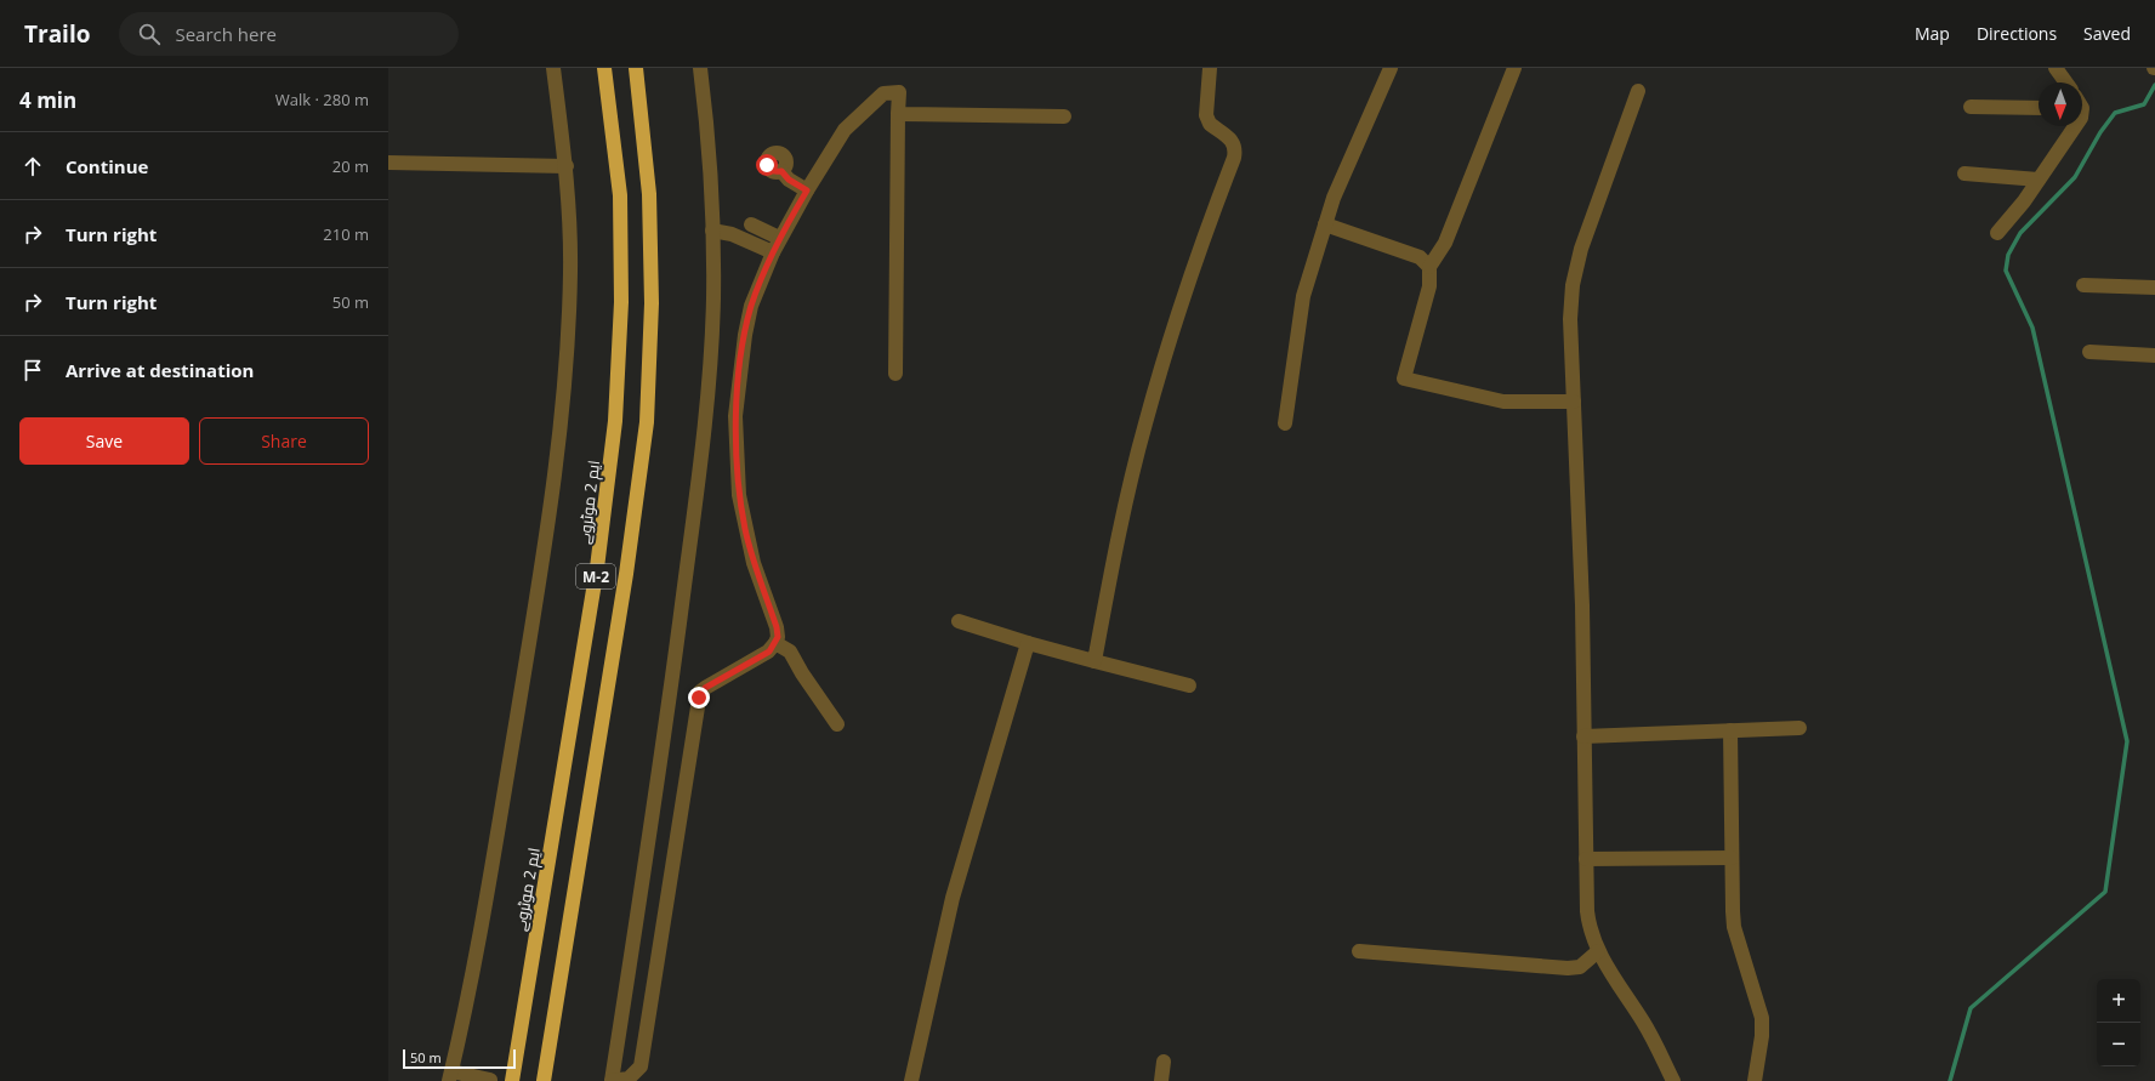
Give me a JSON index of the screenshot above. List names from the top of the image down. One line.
{"streets":{"highway":["ایم 2 موٹروے","M-2"]},"scale_bar":"50 m","north":"bottom","page":{"header":"Trailo","search":"Search here","nav":["Map","Directions","Saved"],"heading":["4 min","Walk · 280 m"],"list":[["Continue","20 m"],["Turn right","210 m"],["Turn right","50 m"],"Arrive at destination"],"buttons":["Save","Share"],"map_buttons":["+","−"],"scale":"50 m"}}
